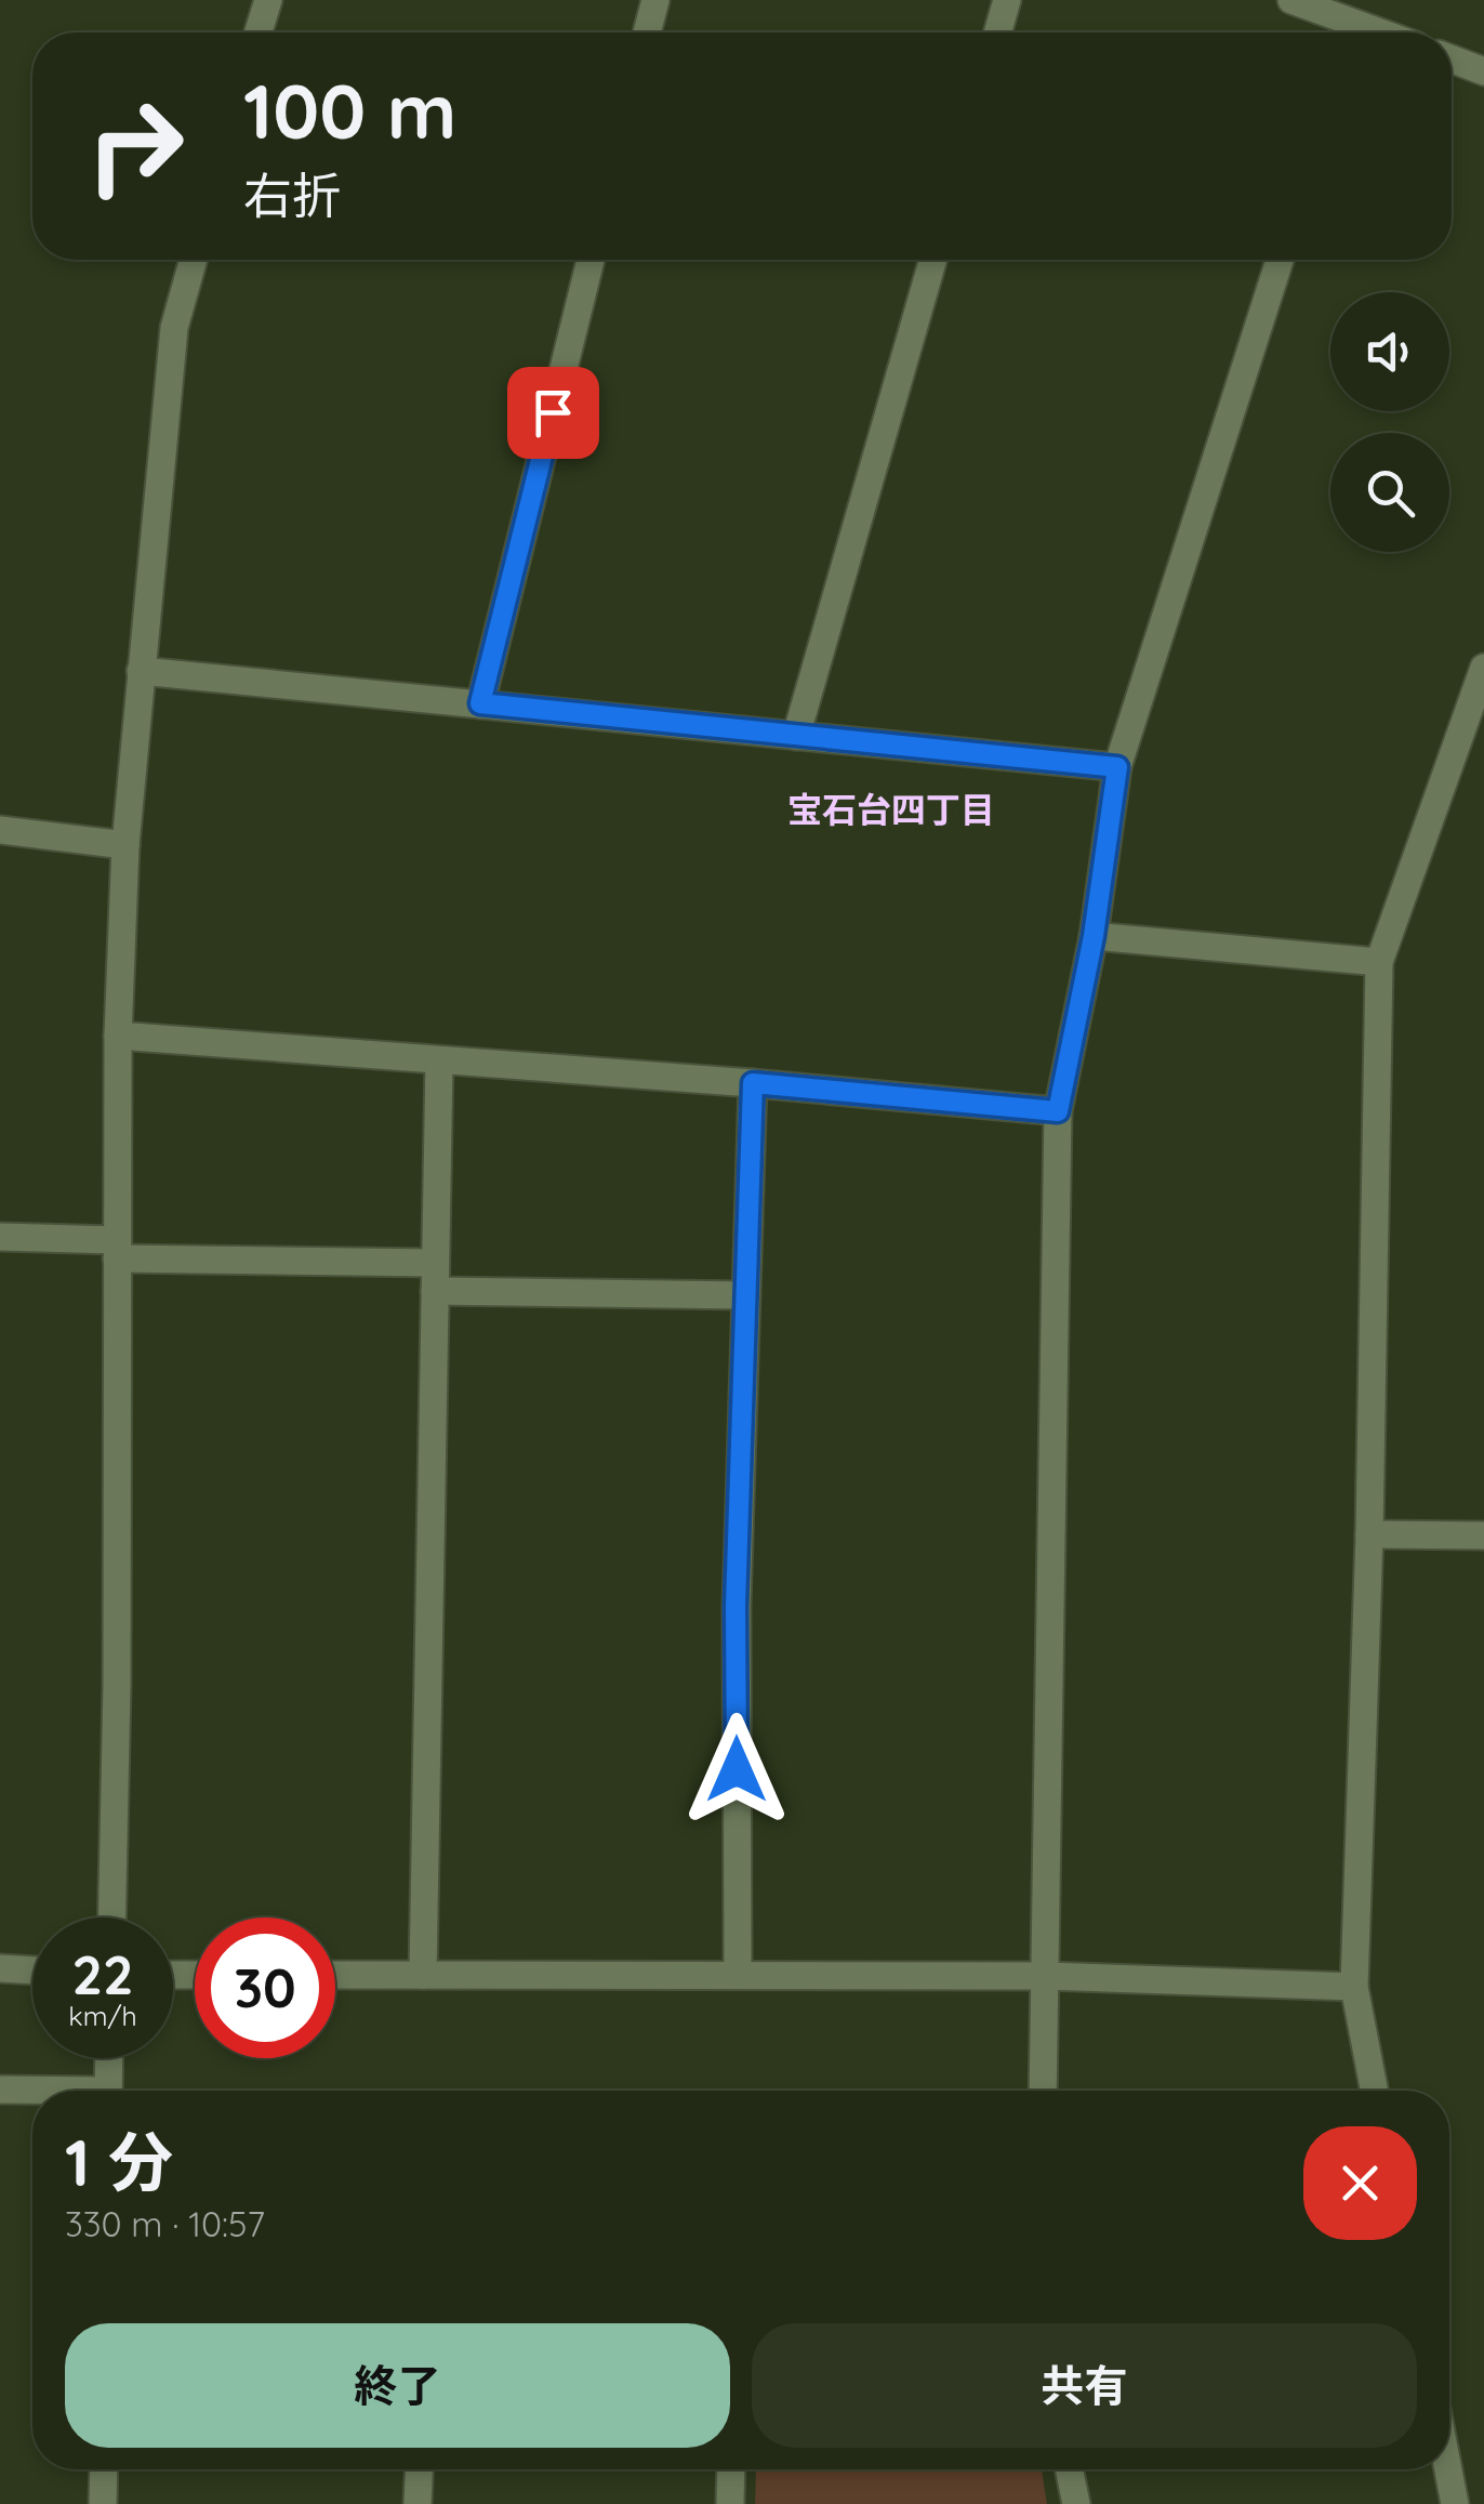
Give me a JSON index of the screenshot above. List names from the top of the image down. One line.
{"districts":["宝石台四丁目"],"page":{"turn":["100 m","右折"],"speed":"22 km/h","limit":"30","heading":["1 分","330 m · 10:57"],"buttons":["終了","共有"]}}
